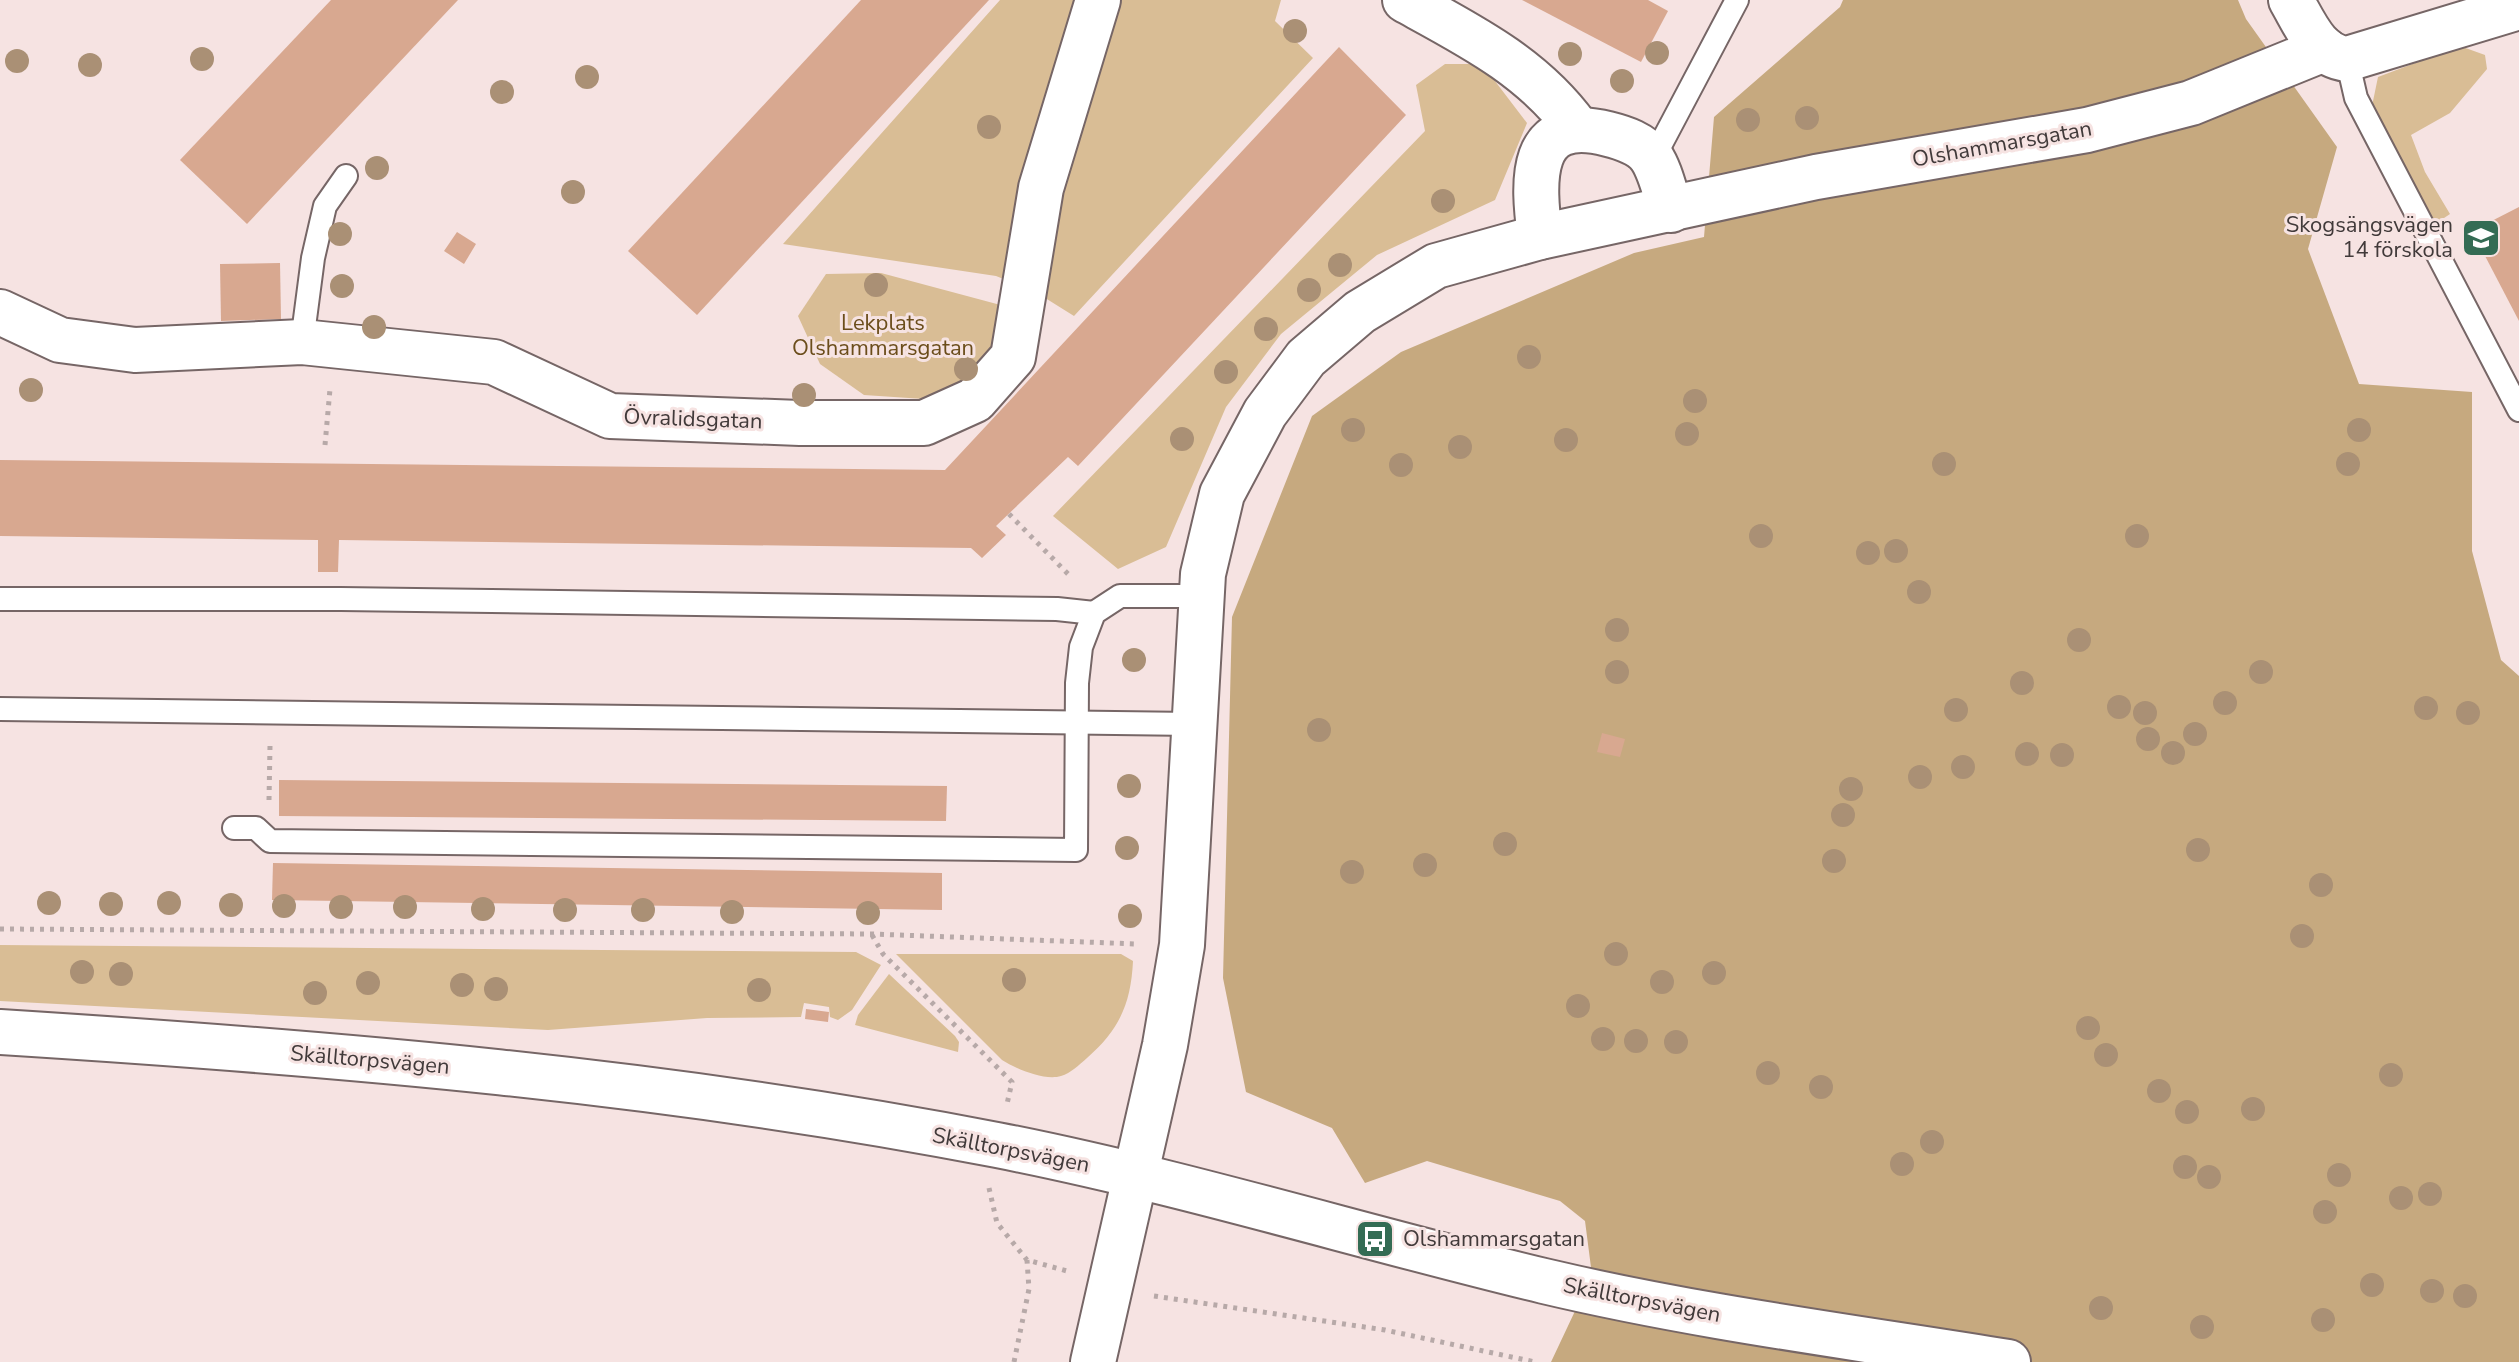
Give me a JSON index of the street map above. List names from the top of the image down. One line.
{"streets":{"street":["Olshammarsgatan","Övralidsgatan","Skälltorpsvägen"]},"crossings":[["Olshammarsgatan","Skälltorpsvägen"]],"parks":["Lekplats Olshammarsgatan"],"places":{"school or university":["Skogsängsvägen 14 förskola"],"bus stop":["Olshammarsgatan"]}}
